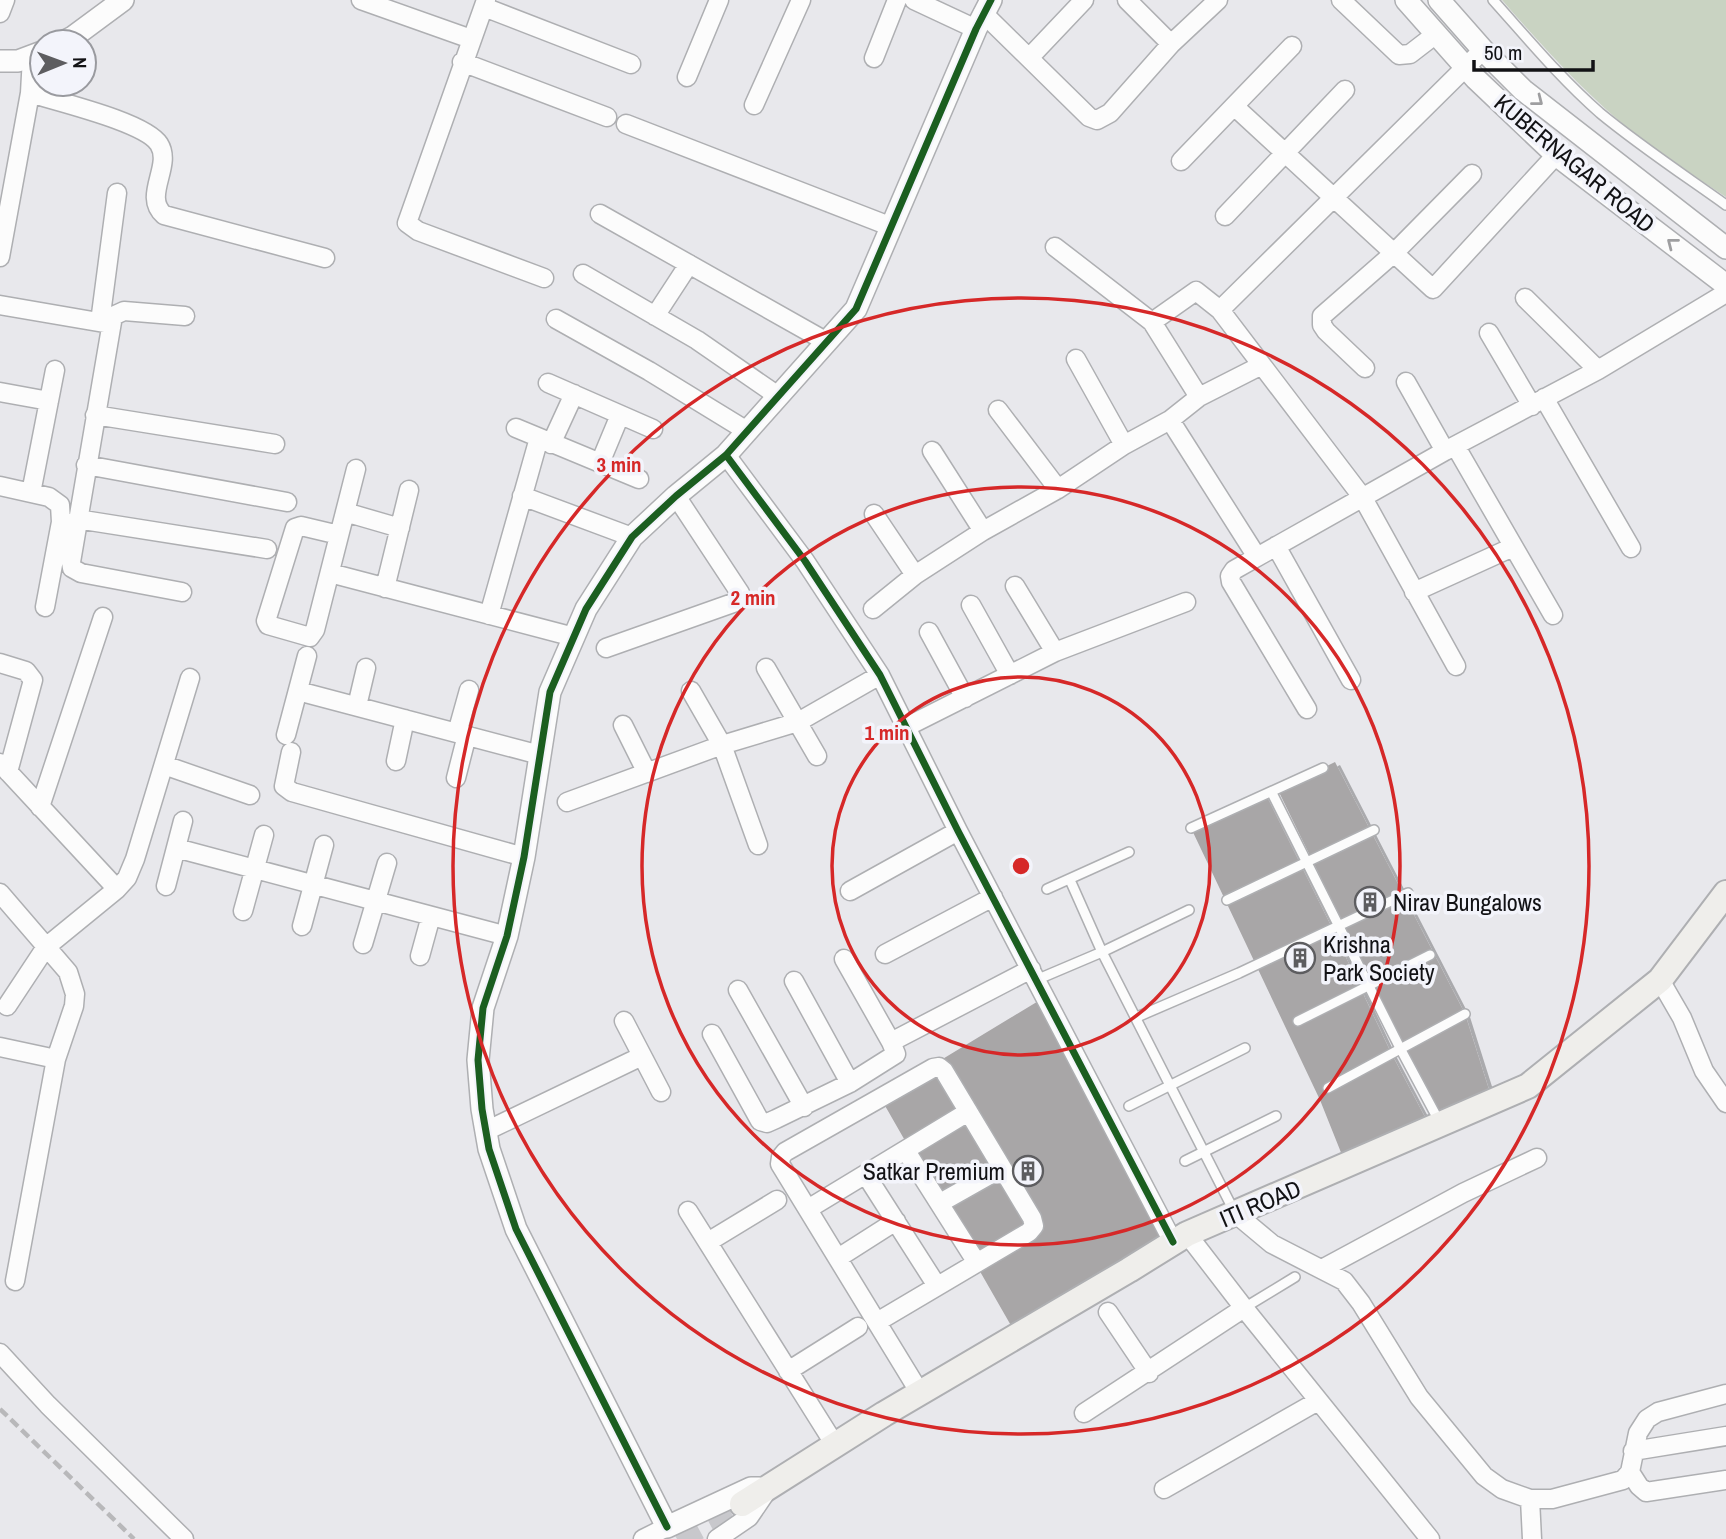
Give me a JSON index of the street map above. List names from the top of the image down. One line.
{"streets":{"main road":["ITI ROAD"],"street":["KUBERNAGAR ROAD"]},"places":{"building":["Nirav Bungalows","Krishna Park Society","Satkar Premium"]},"scale_bar":"50 m","north":"right","rings":["3 min","2 min","1 min"]}
